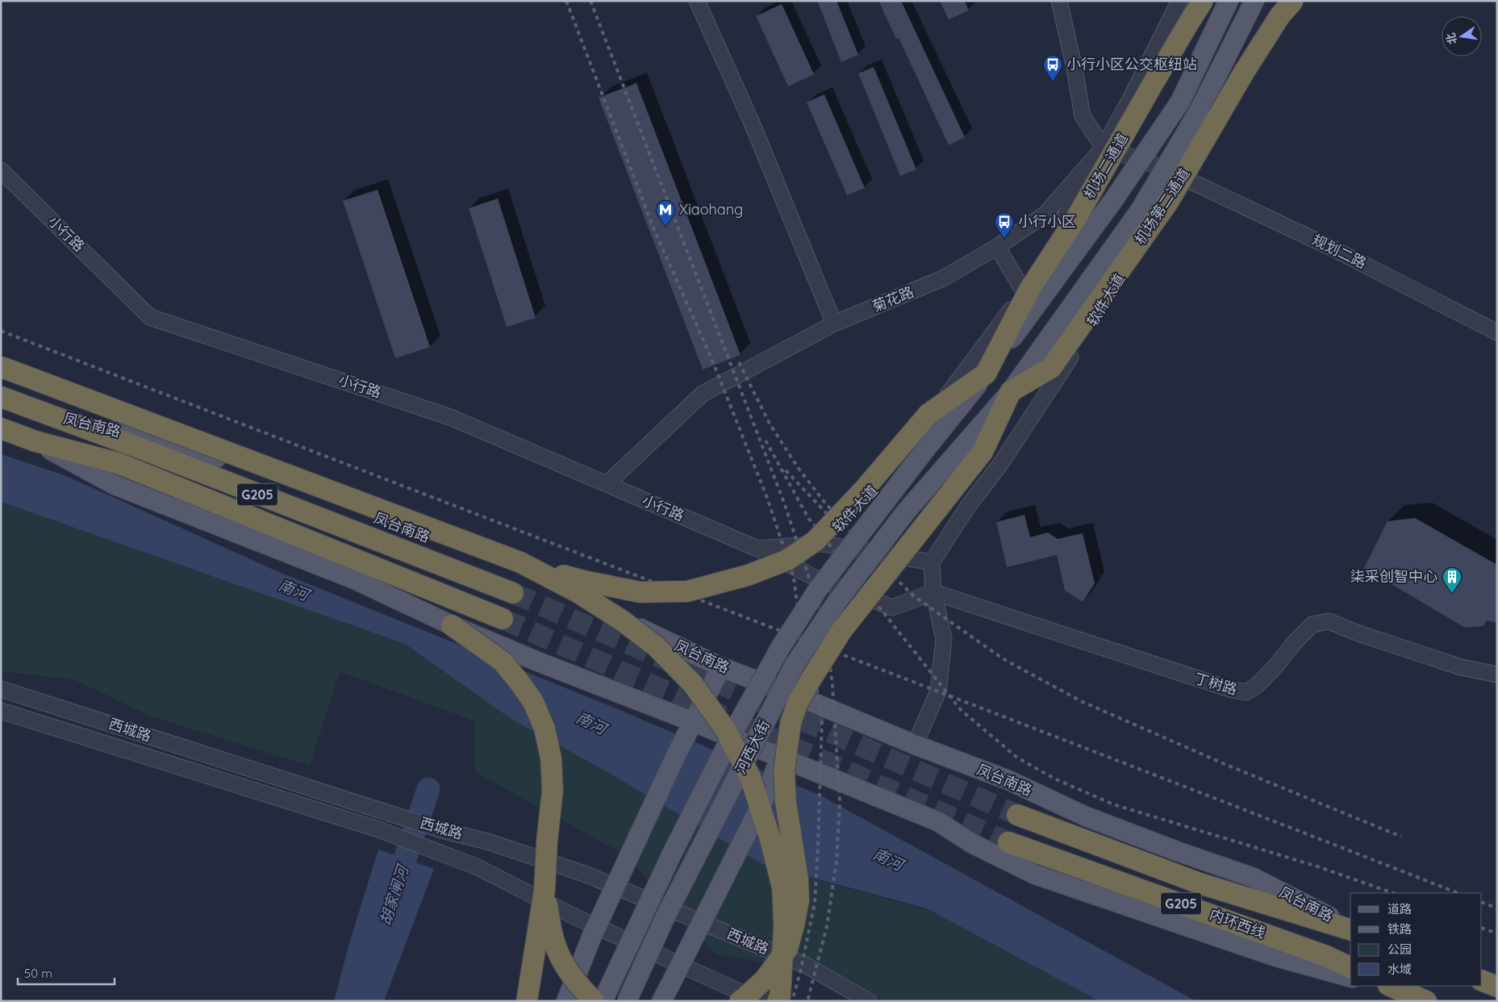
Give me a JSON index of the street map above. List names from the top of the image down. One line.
{"streets":{"highway":["机场二通道","机场第二通道","凤台南路","G205","内环西线"],"main road":["软件大道","河西大街"],"street":["小行路","规划二路","菊花路","丁树路","西城路"]},"crossings":[["机场二通道","软件大道"],["机场第二通道","软件大道"],["小行路","菊花路"],["小行路","软件大道"],["小行路","丁树路"],["规划二路","软件大道"],["菊花路","软件大道"],["软件大道","河西大街"]],"water":["南河","胡家闸河"],"places":{"bus stop":["小行小区公交枢纽站","小行小区"],"metro station":["Xiaohang"],"building":["柒采创智中心"]},"legend":["道路","铁路","公园","水域"],"scale_bar":"50 m","north":"left"}
